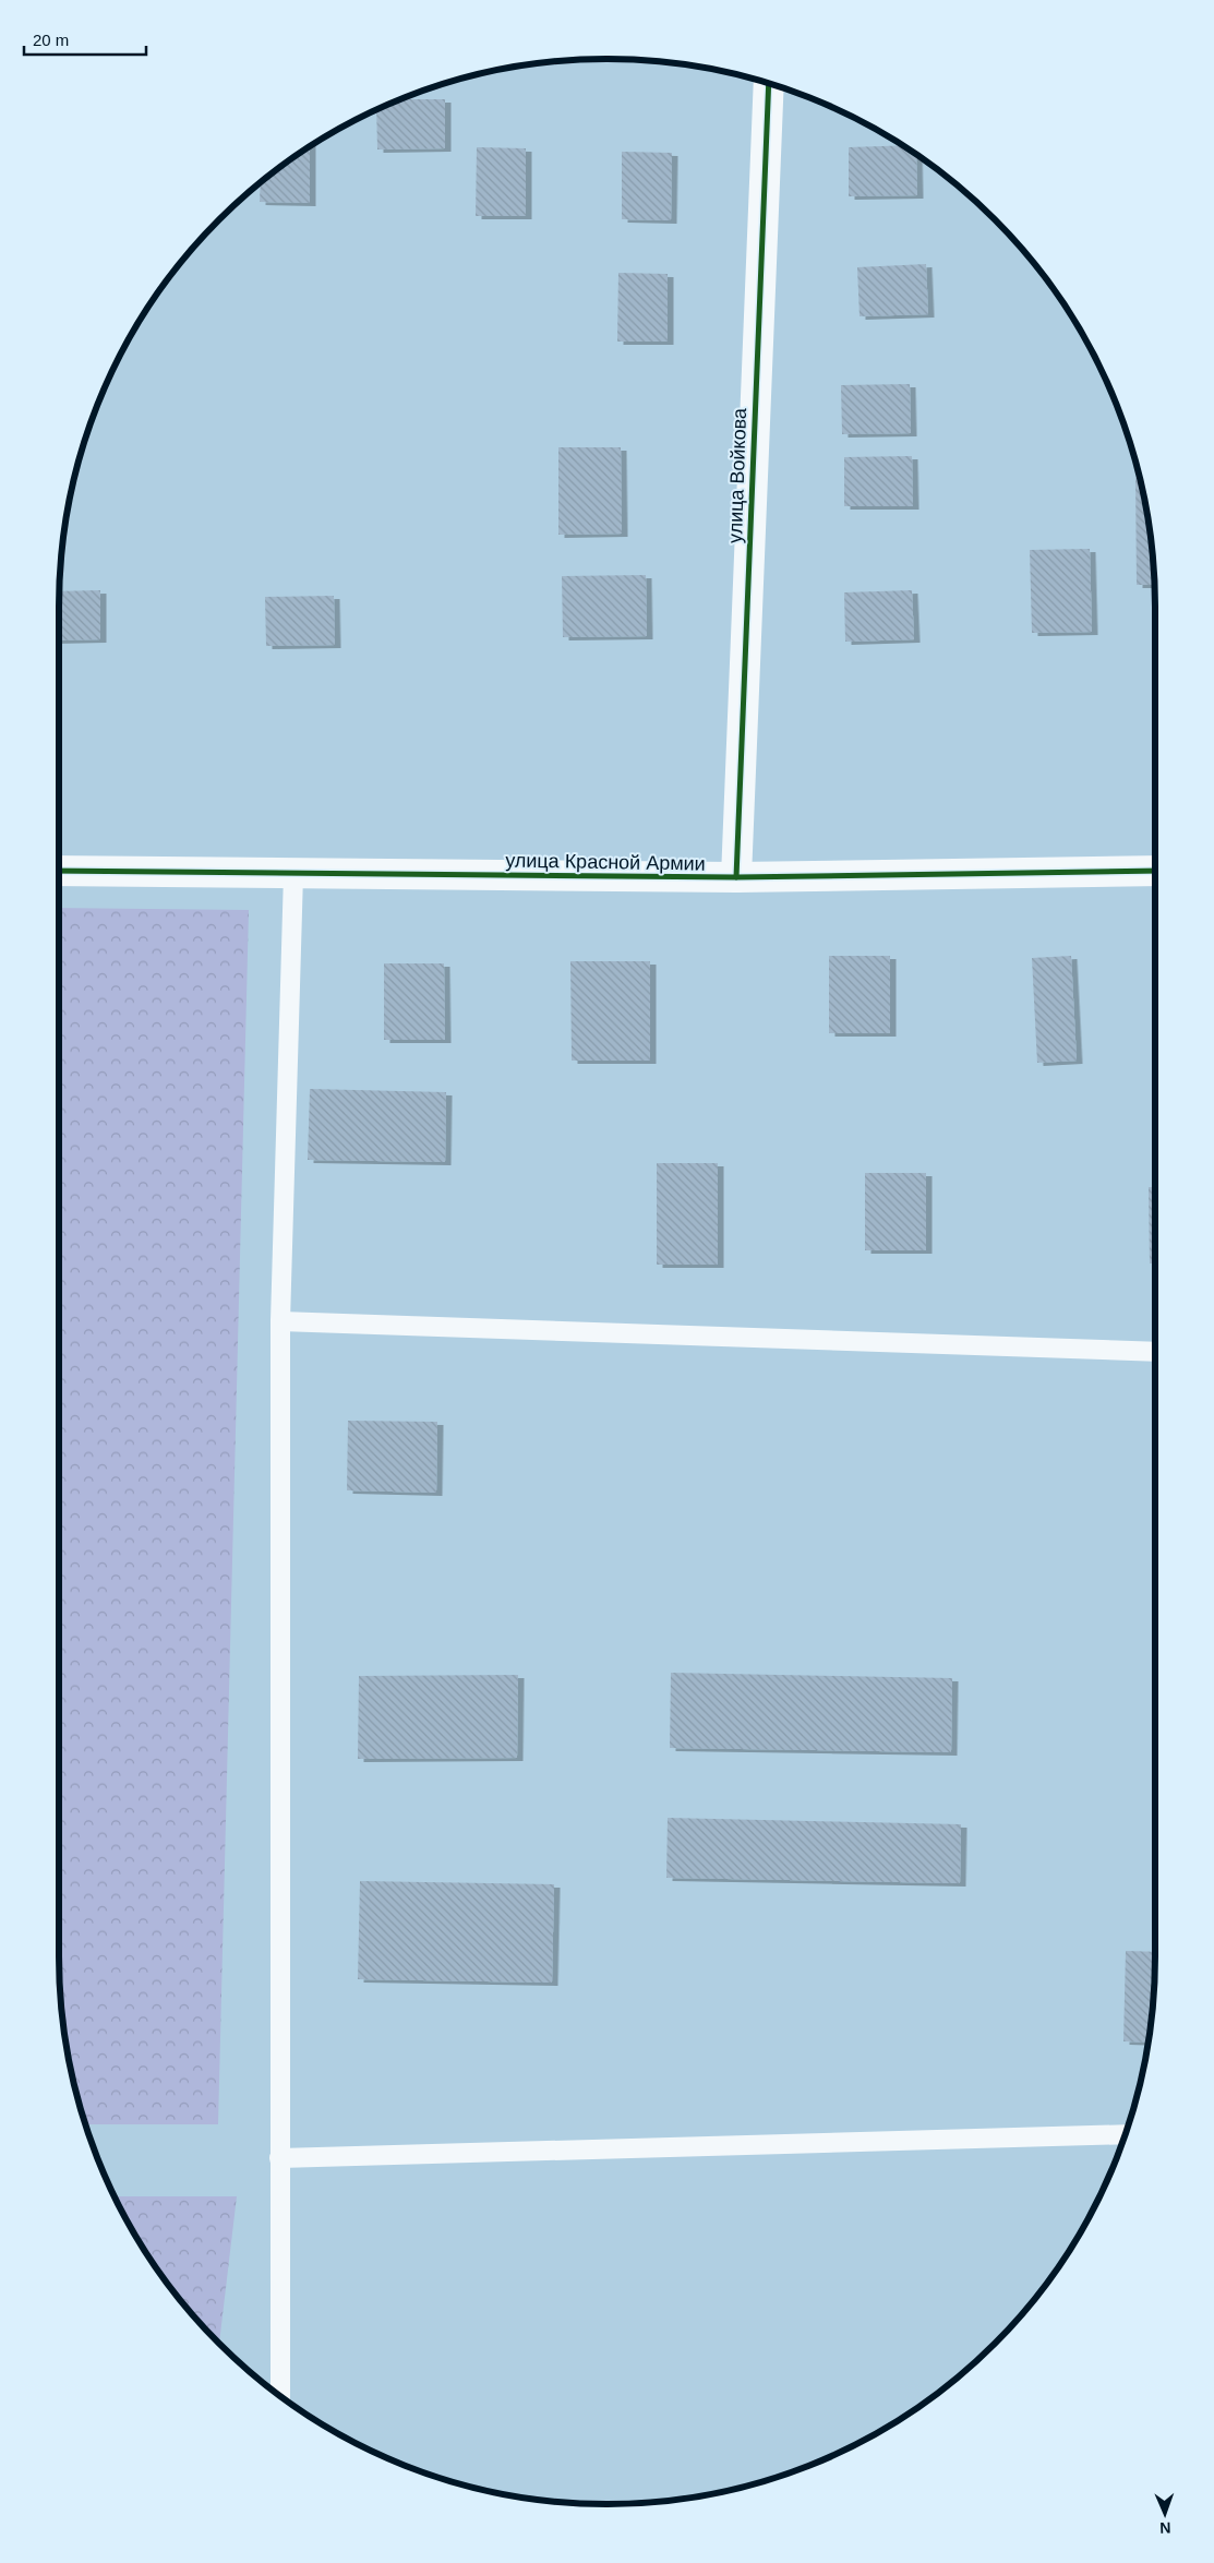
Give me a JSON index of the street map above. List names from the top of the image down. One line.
{"streets":{"street":["улица Войкова","улица Красной Армии"]},"crossings":[["улица Войкова","улица Красной Армии"]],"scale_bar":"20 m","north":"bottom"}
